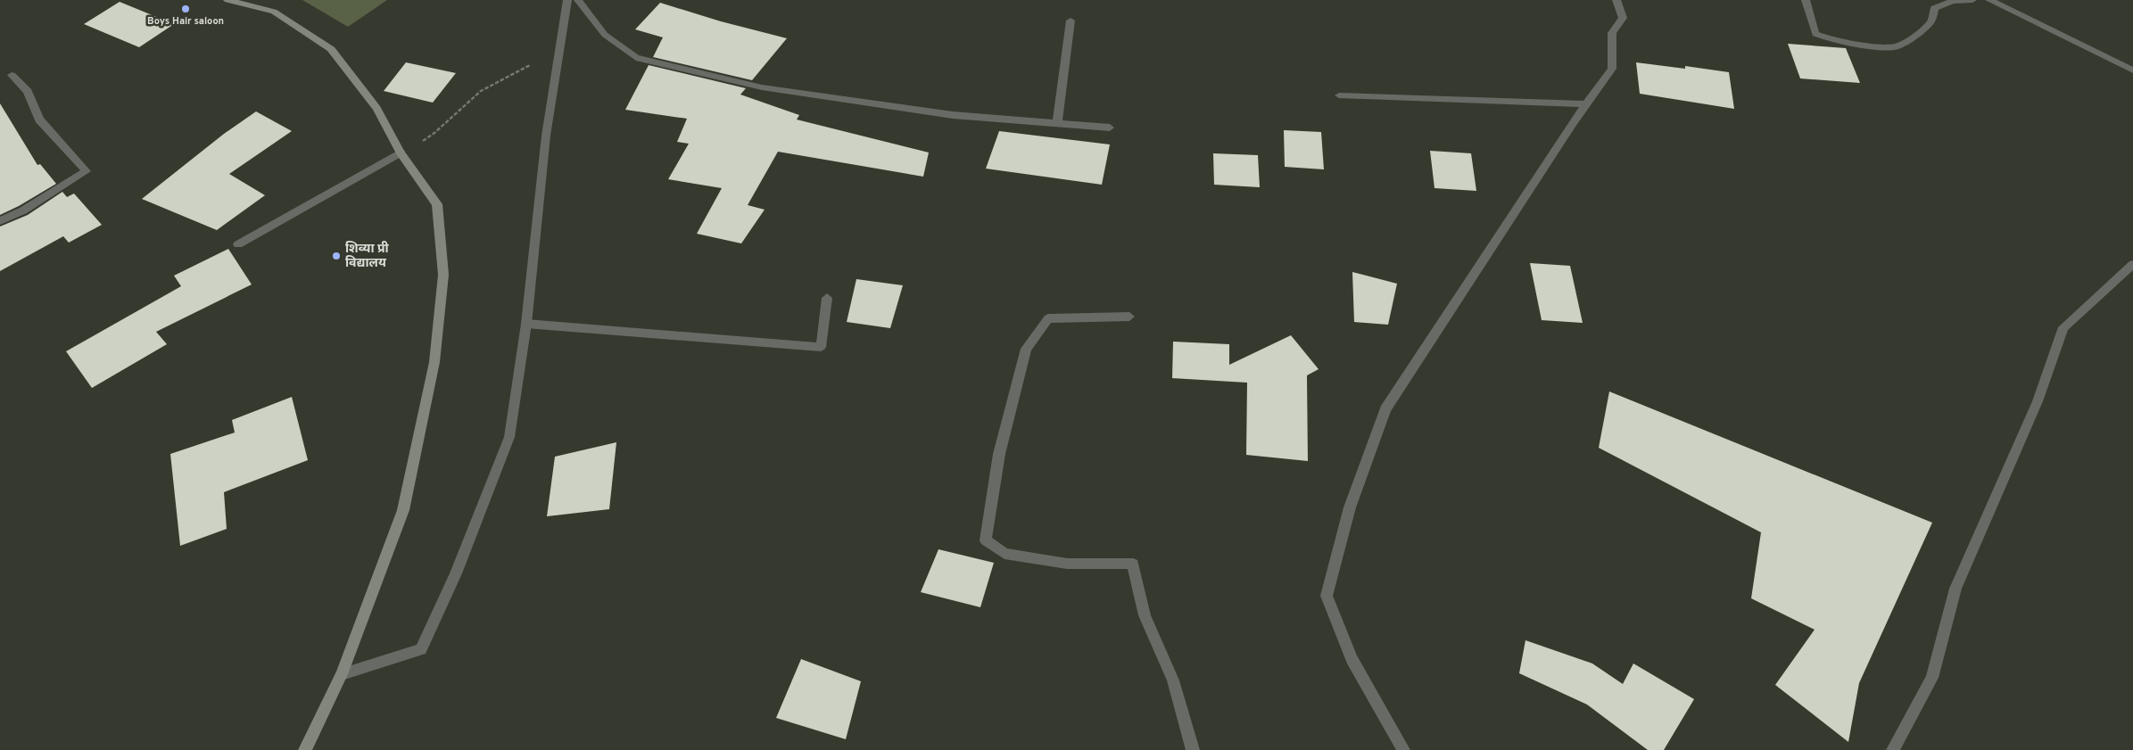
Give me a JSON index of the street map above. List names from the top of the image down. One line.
{"places":["Boys Hair saloon","शिव्या प्री विद्यालय"]}
